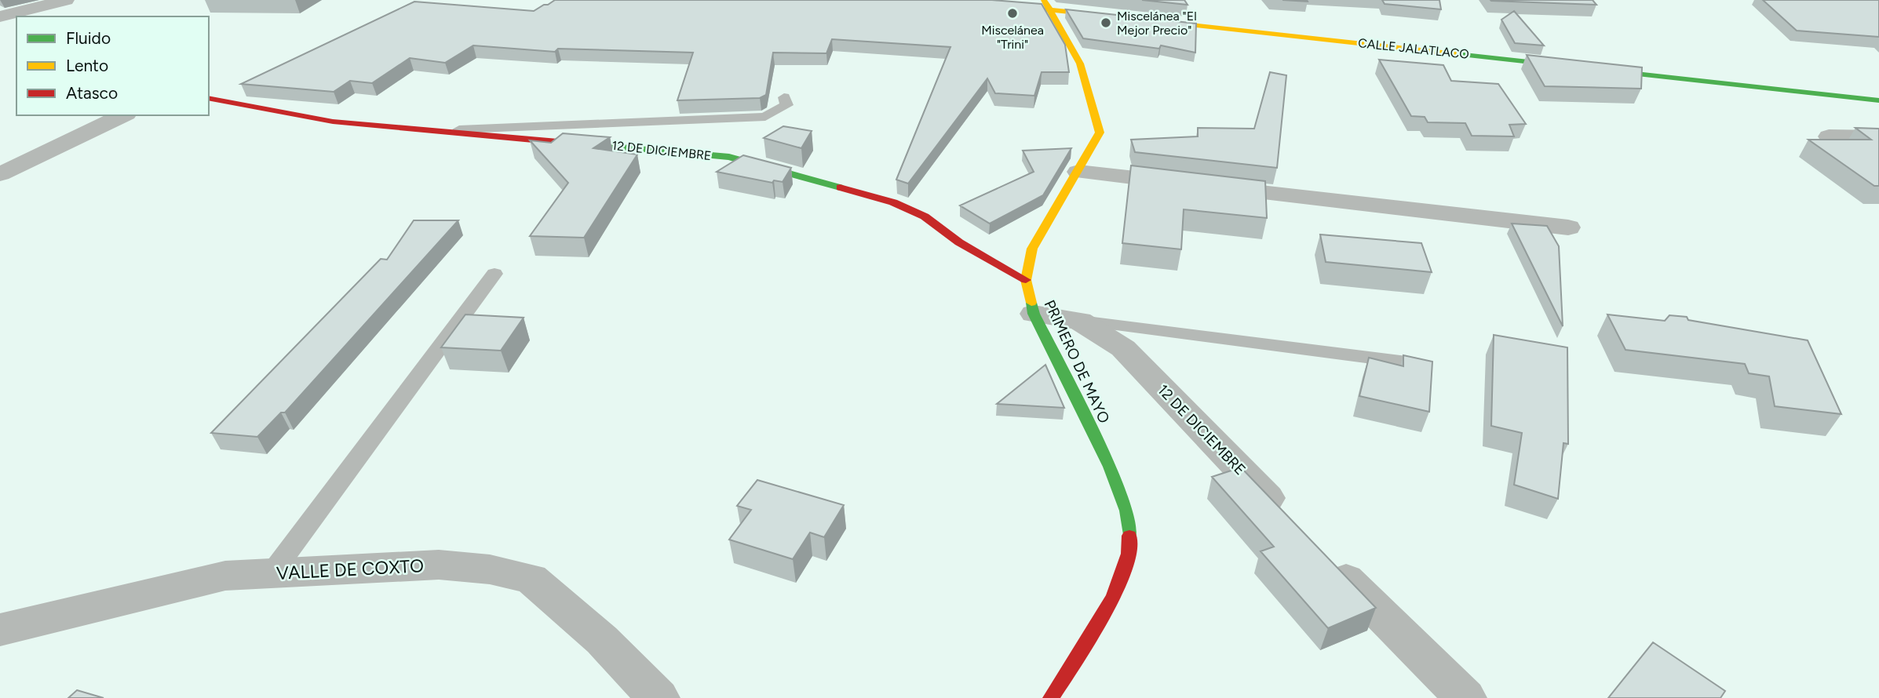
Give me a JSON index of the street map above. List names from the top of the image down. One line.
{"streets":{"street":["CALLE JALATLACO","12 DE DICIEMBRE","PRIMERO DE MAYO","VALLE DE COXTO"]},"crossings":[["12 DE DICIEMBRE","PRIMERO DE MAYO"]],"places":["Miscelánea \"Trini\"","Miscelánea \"El Mejor Precio\""],"legend":["Fluido","Lento","Atasco"]}
